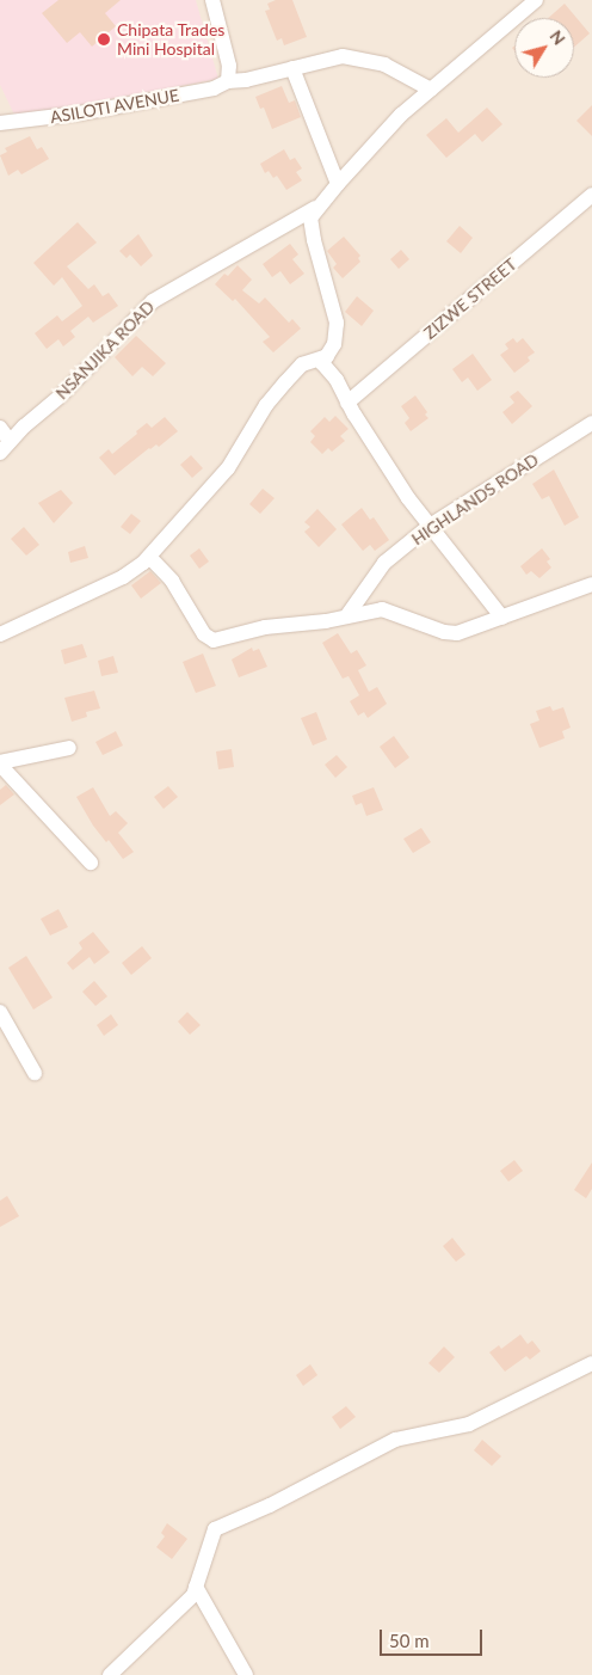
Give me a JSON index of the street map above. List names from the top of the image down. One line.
{"streets":{"street":["ASILOTI AVENUE","ZIZWE STREET","NSANJIKA ROAD","HIGHLANDS ROAD"]},"places":["Chipata Trades Mini Hospital"],"scale_bar":"50 m","north":"top right"}
